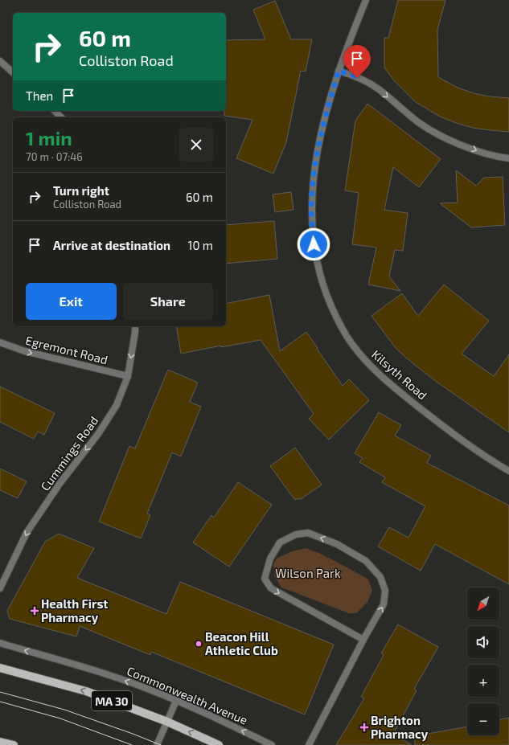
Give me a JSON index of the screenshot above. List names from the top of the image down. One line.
{"streets":{"main road":["MA 30"],"street":["Egremont Road","Kilsyth Road","Cummings Road","Commonwealth Avenue"]},"crossings":[["Egremont Road","Cummings Road"]],"one_way":["Egremont Road","Cummings Road","Commonwealth Avenue"],"parks":["Wilson Park"],"places":{"health":["Health First Pharmacy","Brighton Pharmacy"],"other":["Beacon Hill Athletic Club"]},"north":"bottom left","page":{"turn":["60 m","Colliston Road"],"then":"Then","heading":["1 min","70 m · 07:46"],"list":[{"name":"Turn right","note":"Colliston Road","value":"60 m"},{"name":"Arrive at destination","value":"10 m"}],"buttons":["Exit","Share"],"map_buttons":["+","−"]}}
